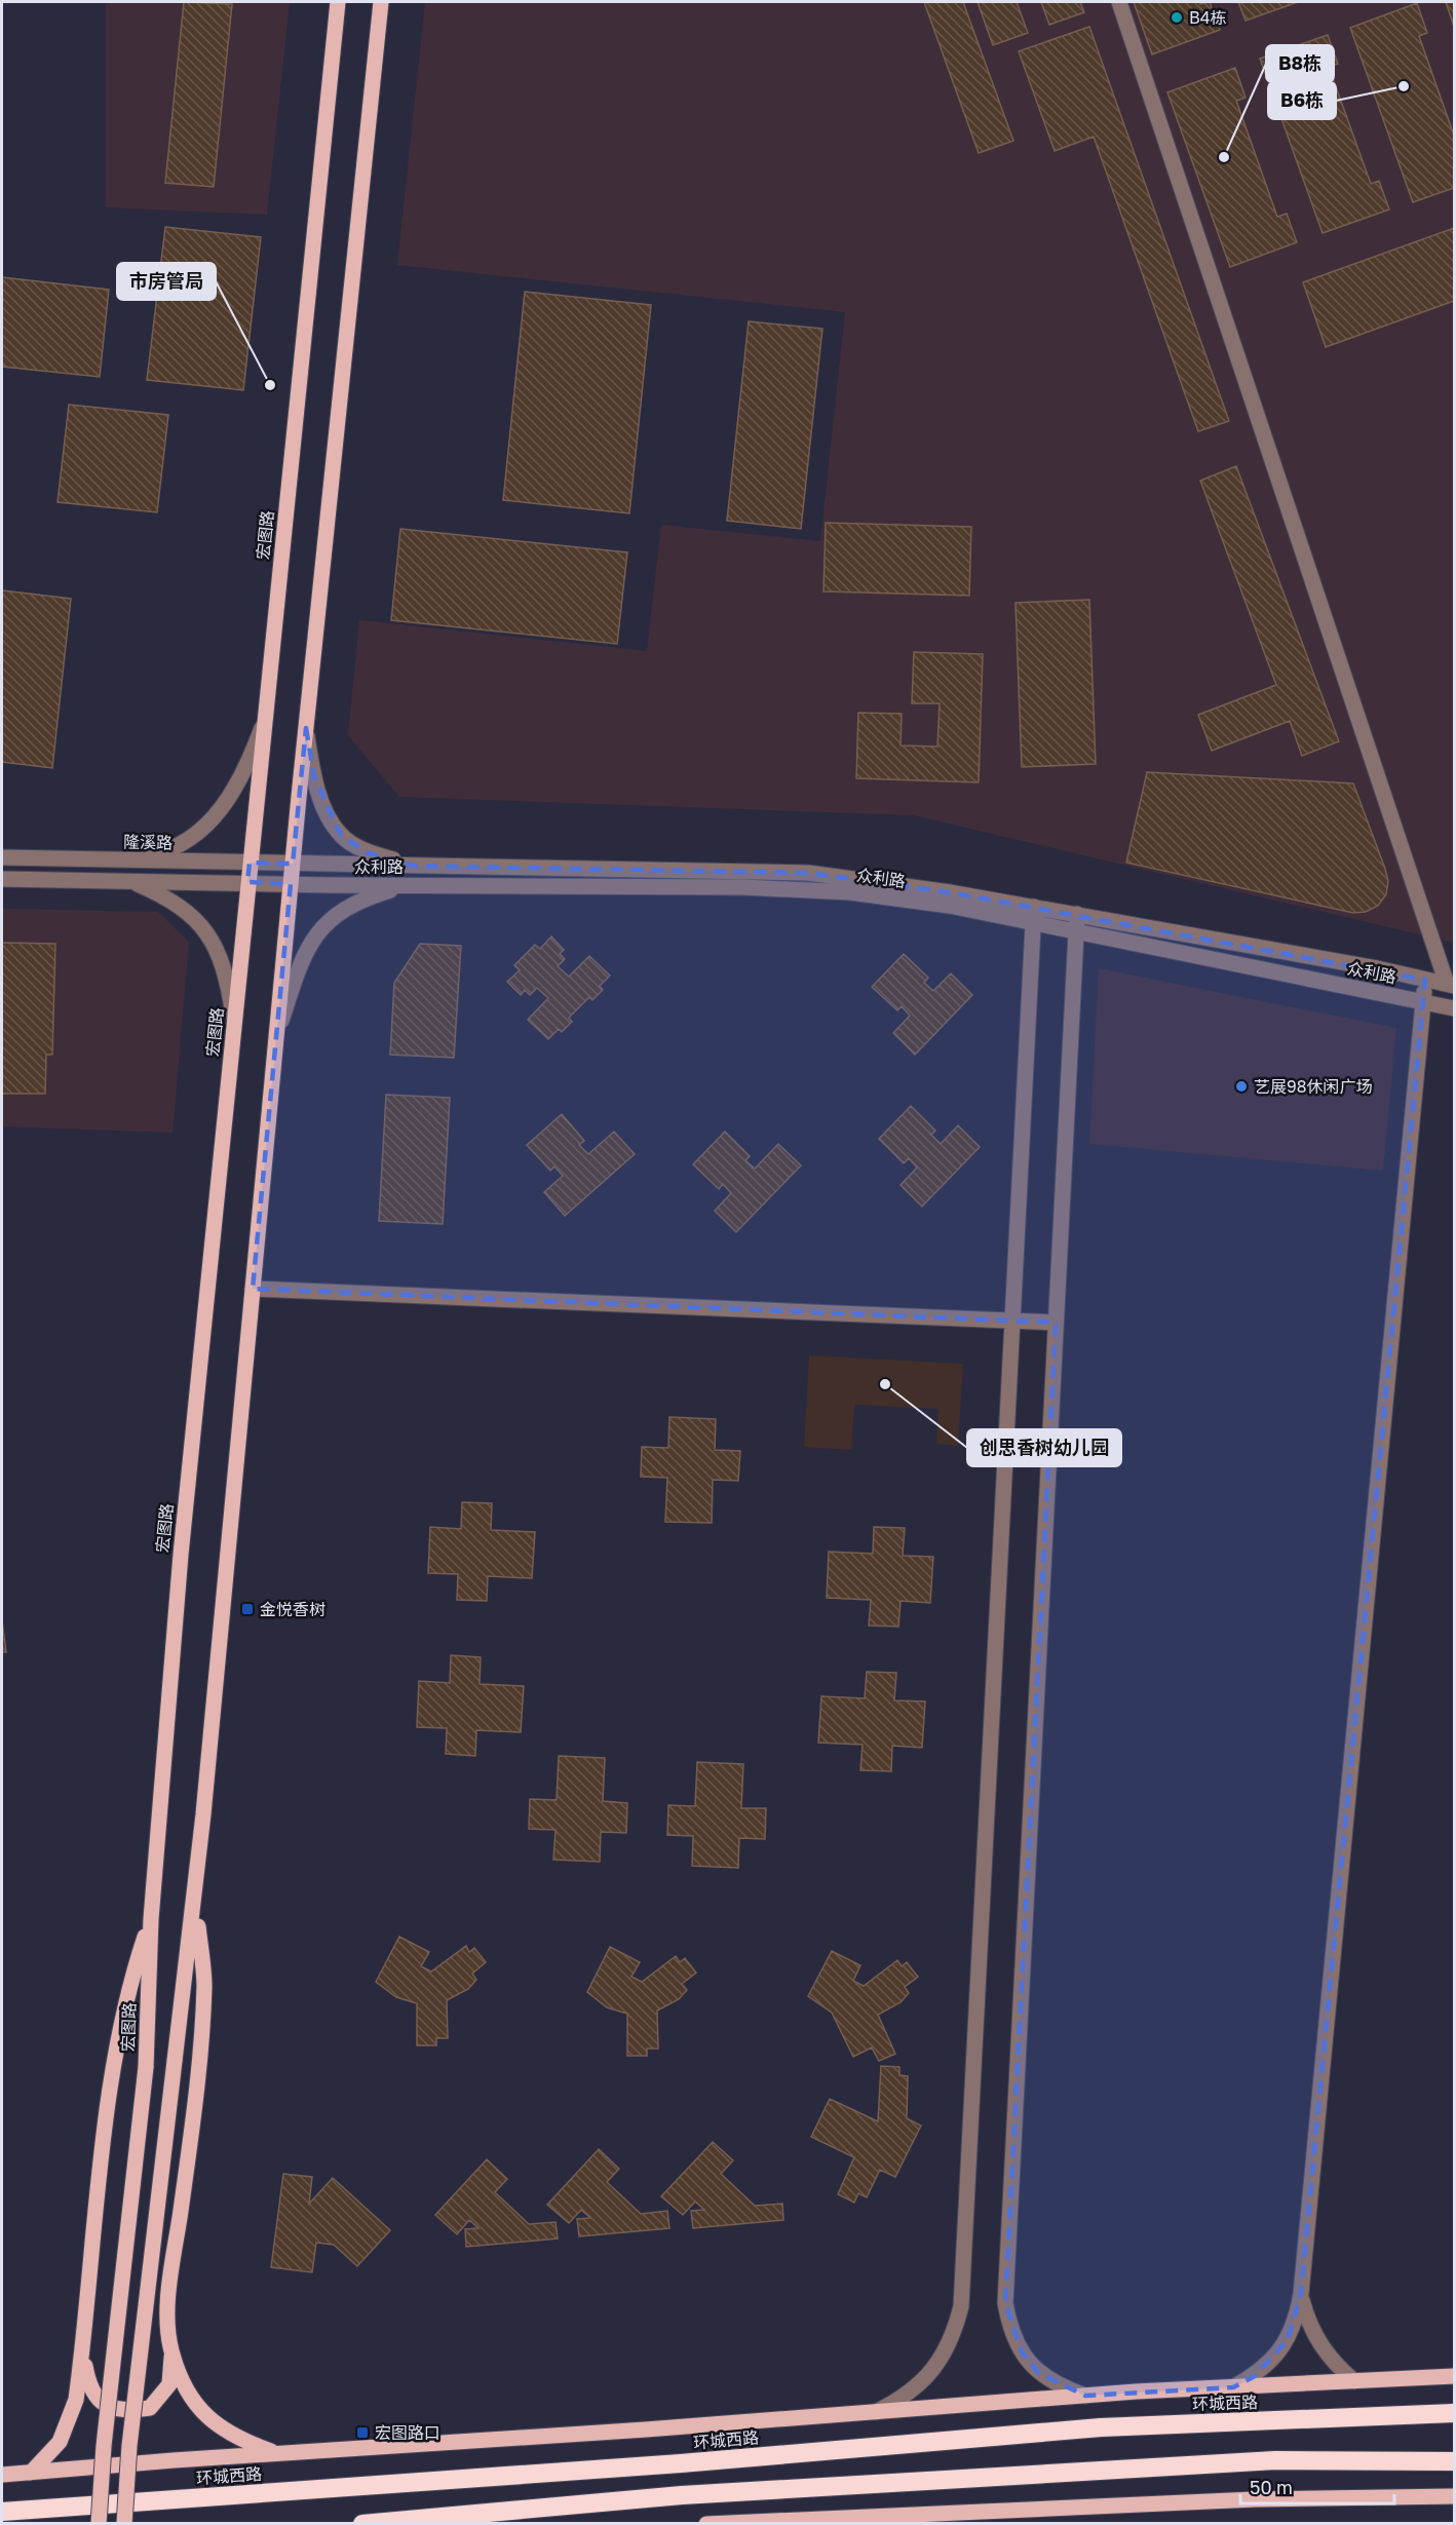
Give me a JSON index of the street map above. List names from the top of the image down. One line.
{"streets":{"highway":["环城西路"],"main road":["宏图路"],"street":["隆溪路","众利路"]},"crossings":[["宏图路","隆溪路"],["隆溪路","众利路"]],"places":{"other":["B4栋","B6栋","B8栋","市房管局","艺展98休闲广场","创思香树幼儿园"],"transit":["金悦香树","宏图路口"]},"scale_bar":"50 m"}
